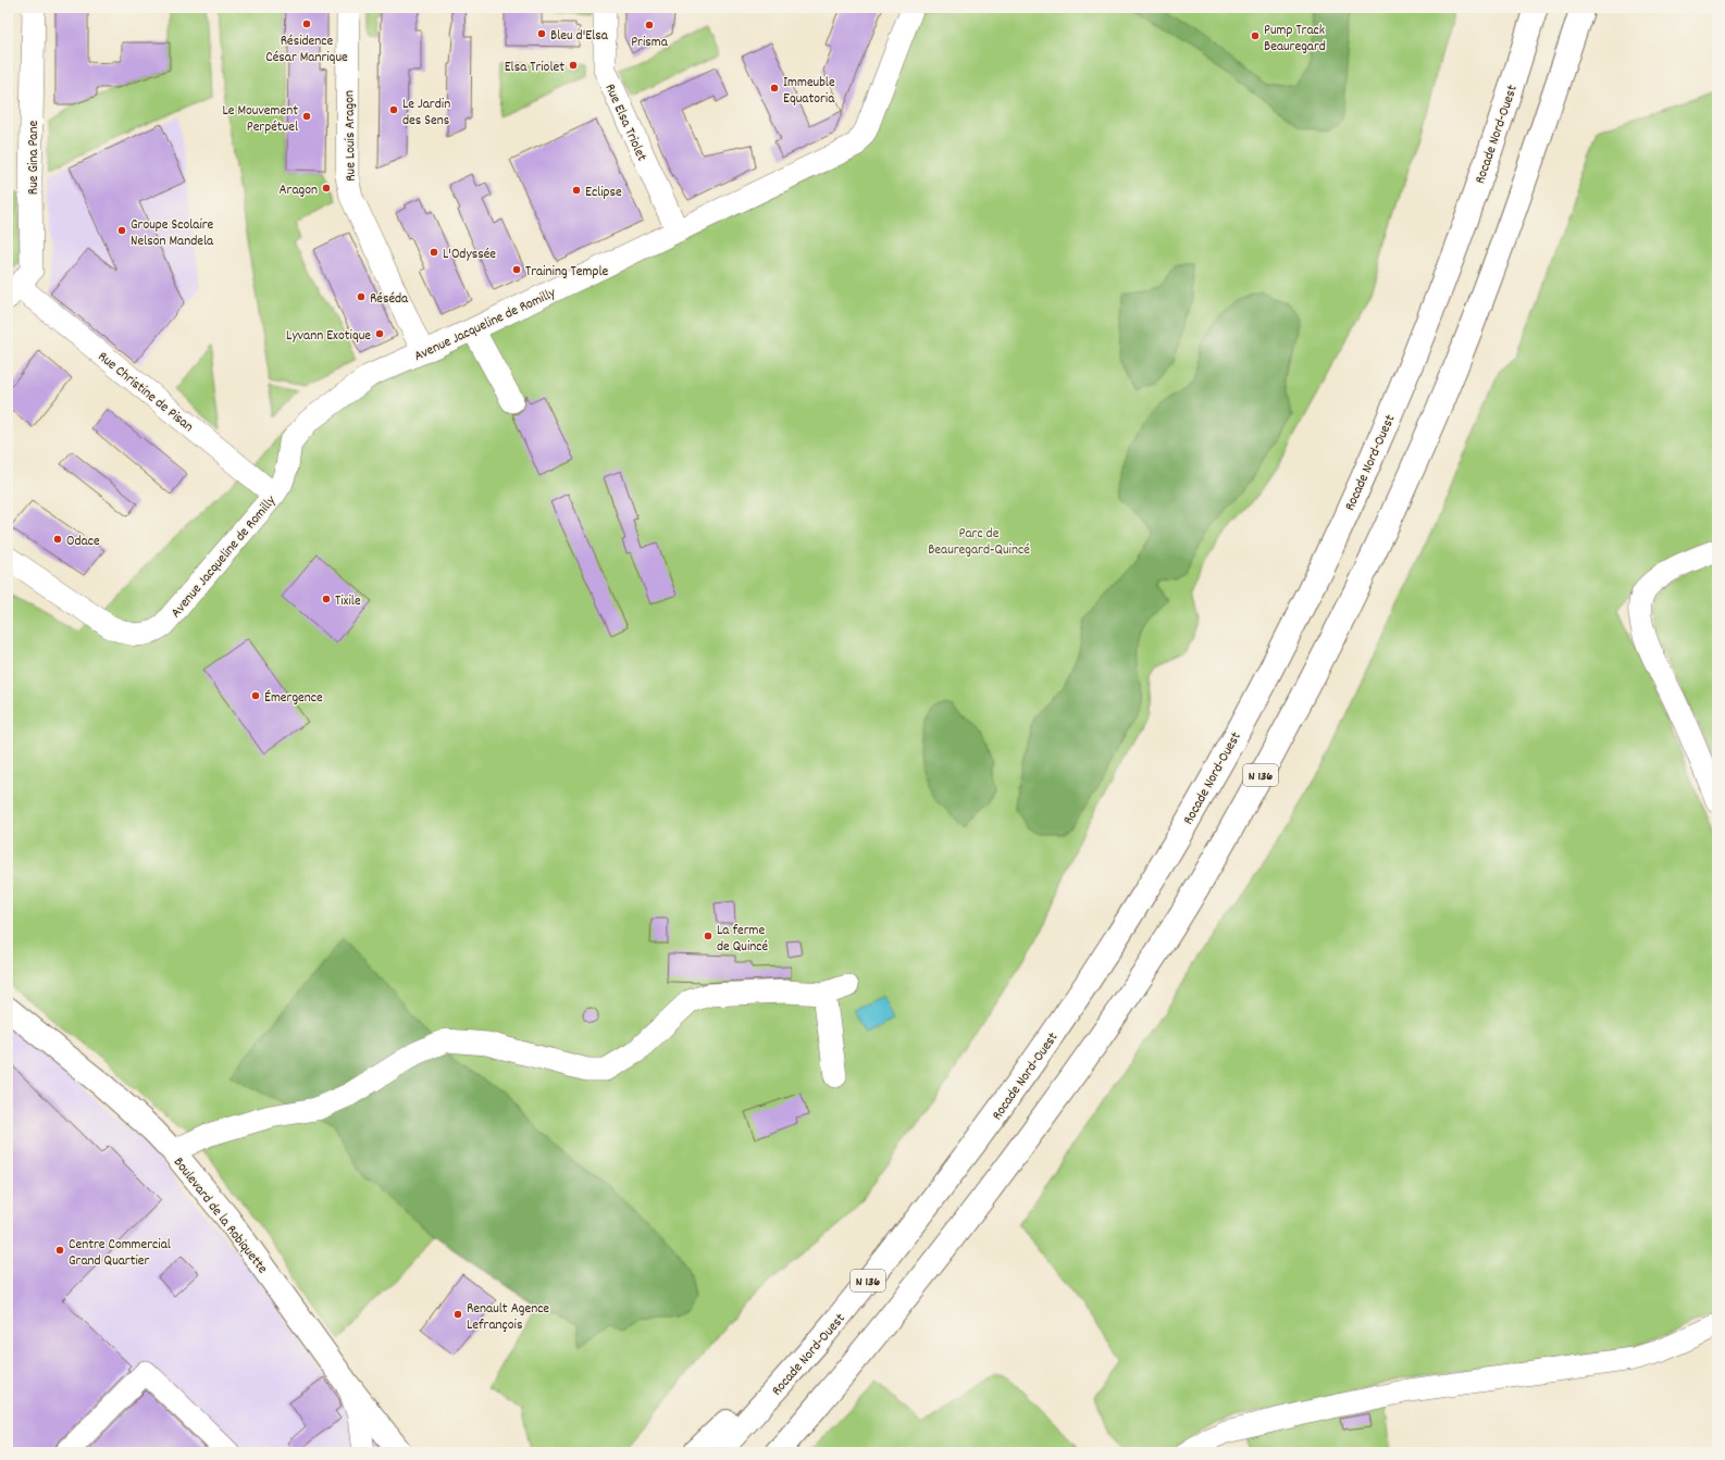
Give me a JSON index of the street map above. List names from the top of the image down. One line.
{"streets":{"main road":["Rocade Nord-Ouest","N 136","Boulevard de la Robiquette"],"street":["Rue Elsa Triolet","Rue Louis Aragon","Rue Gina Pane","Avenue Jacqueline de Romilly","Rue Christine de Pisan"]},"crossings":[["Rue Elsa Triolet","Avenue Jacqueline de Romilly"],["Rue Louis Aragon","Avenue Jacqueline de Romilly"],["Rue Gina Pane","Rue Christine de Pisan"],["Avenue Jacqueline de Romilly","Rue Christine de Pisan"]],"parks":["Parc de Beauregard-Quincé"],"places":["Résidence César Manrique","Prisma","Bleu d'Elsa","Pump Track Beauregard","Elsa Triolet","Immeuble Equatoria","Le Jardin des Sens","Le Mouvement Perpétuel","Aragon","Eclipse","Groupe Scolaire Nelson Mandela","L'Odyssée","Training Temple","Réséda","Lyvann Exotique","Odace","Tixile","Émergence","La ferme de Quincé","Centre Commercial Grand Quartier","Renault Agence Lefrançois"]}
